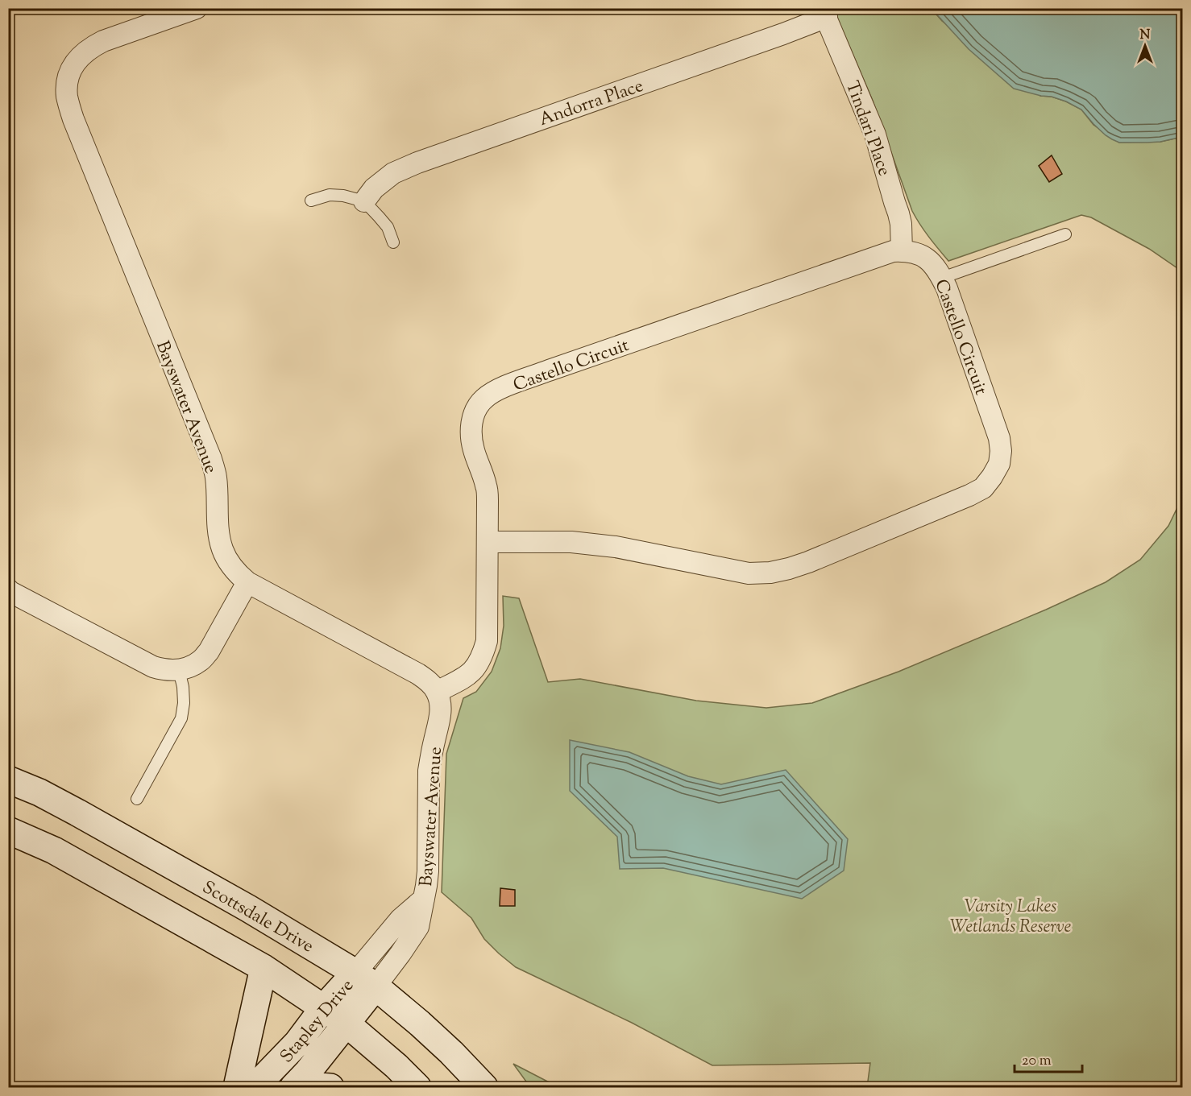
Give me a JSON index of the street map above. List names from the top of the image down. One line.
{"streets":{"main road":["Scottsdale Drive","Stapley Drive"],"street":["Andorra Place","Tindari Place","Castello Circuit","Bayswater Avenue"]},"crossings":[["Andorra Place","Tindari Place"],["Tindari Place","Castello Circuit"],["Castello Circuit","Bayswater Avenue"],["Bayswater Avenue","Scottsdale Drive"],["Bayswater Avenue","Stapley Drive"],["Scottsdale Drive","Stapley Drive"]],"parks":["Varsity Lakes Wetlands Reserve"],"scale_bar":"20 m","north":"top"}
